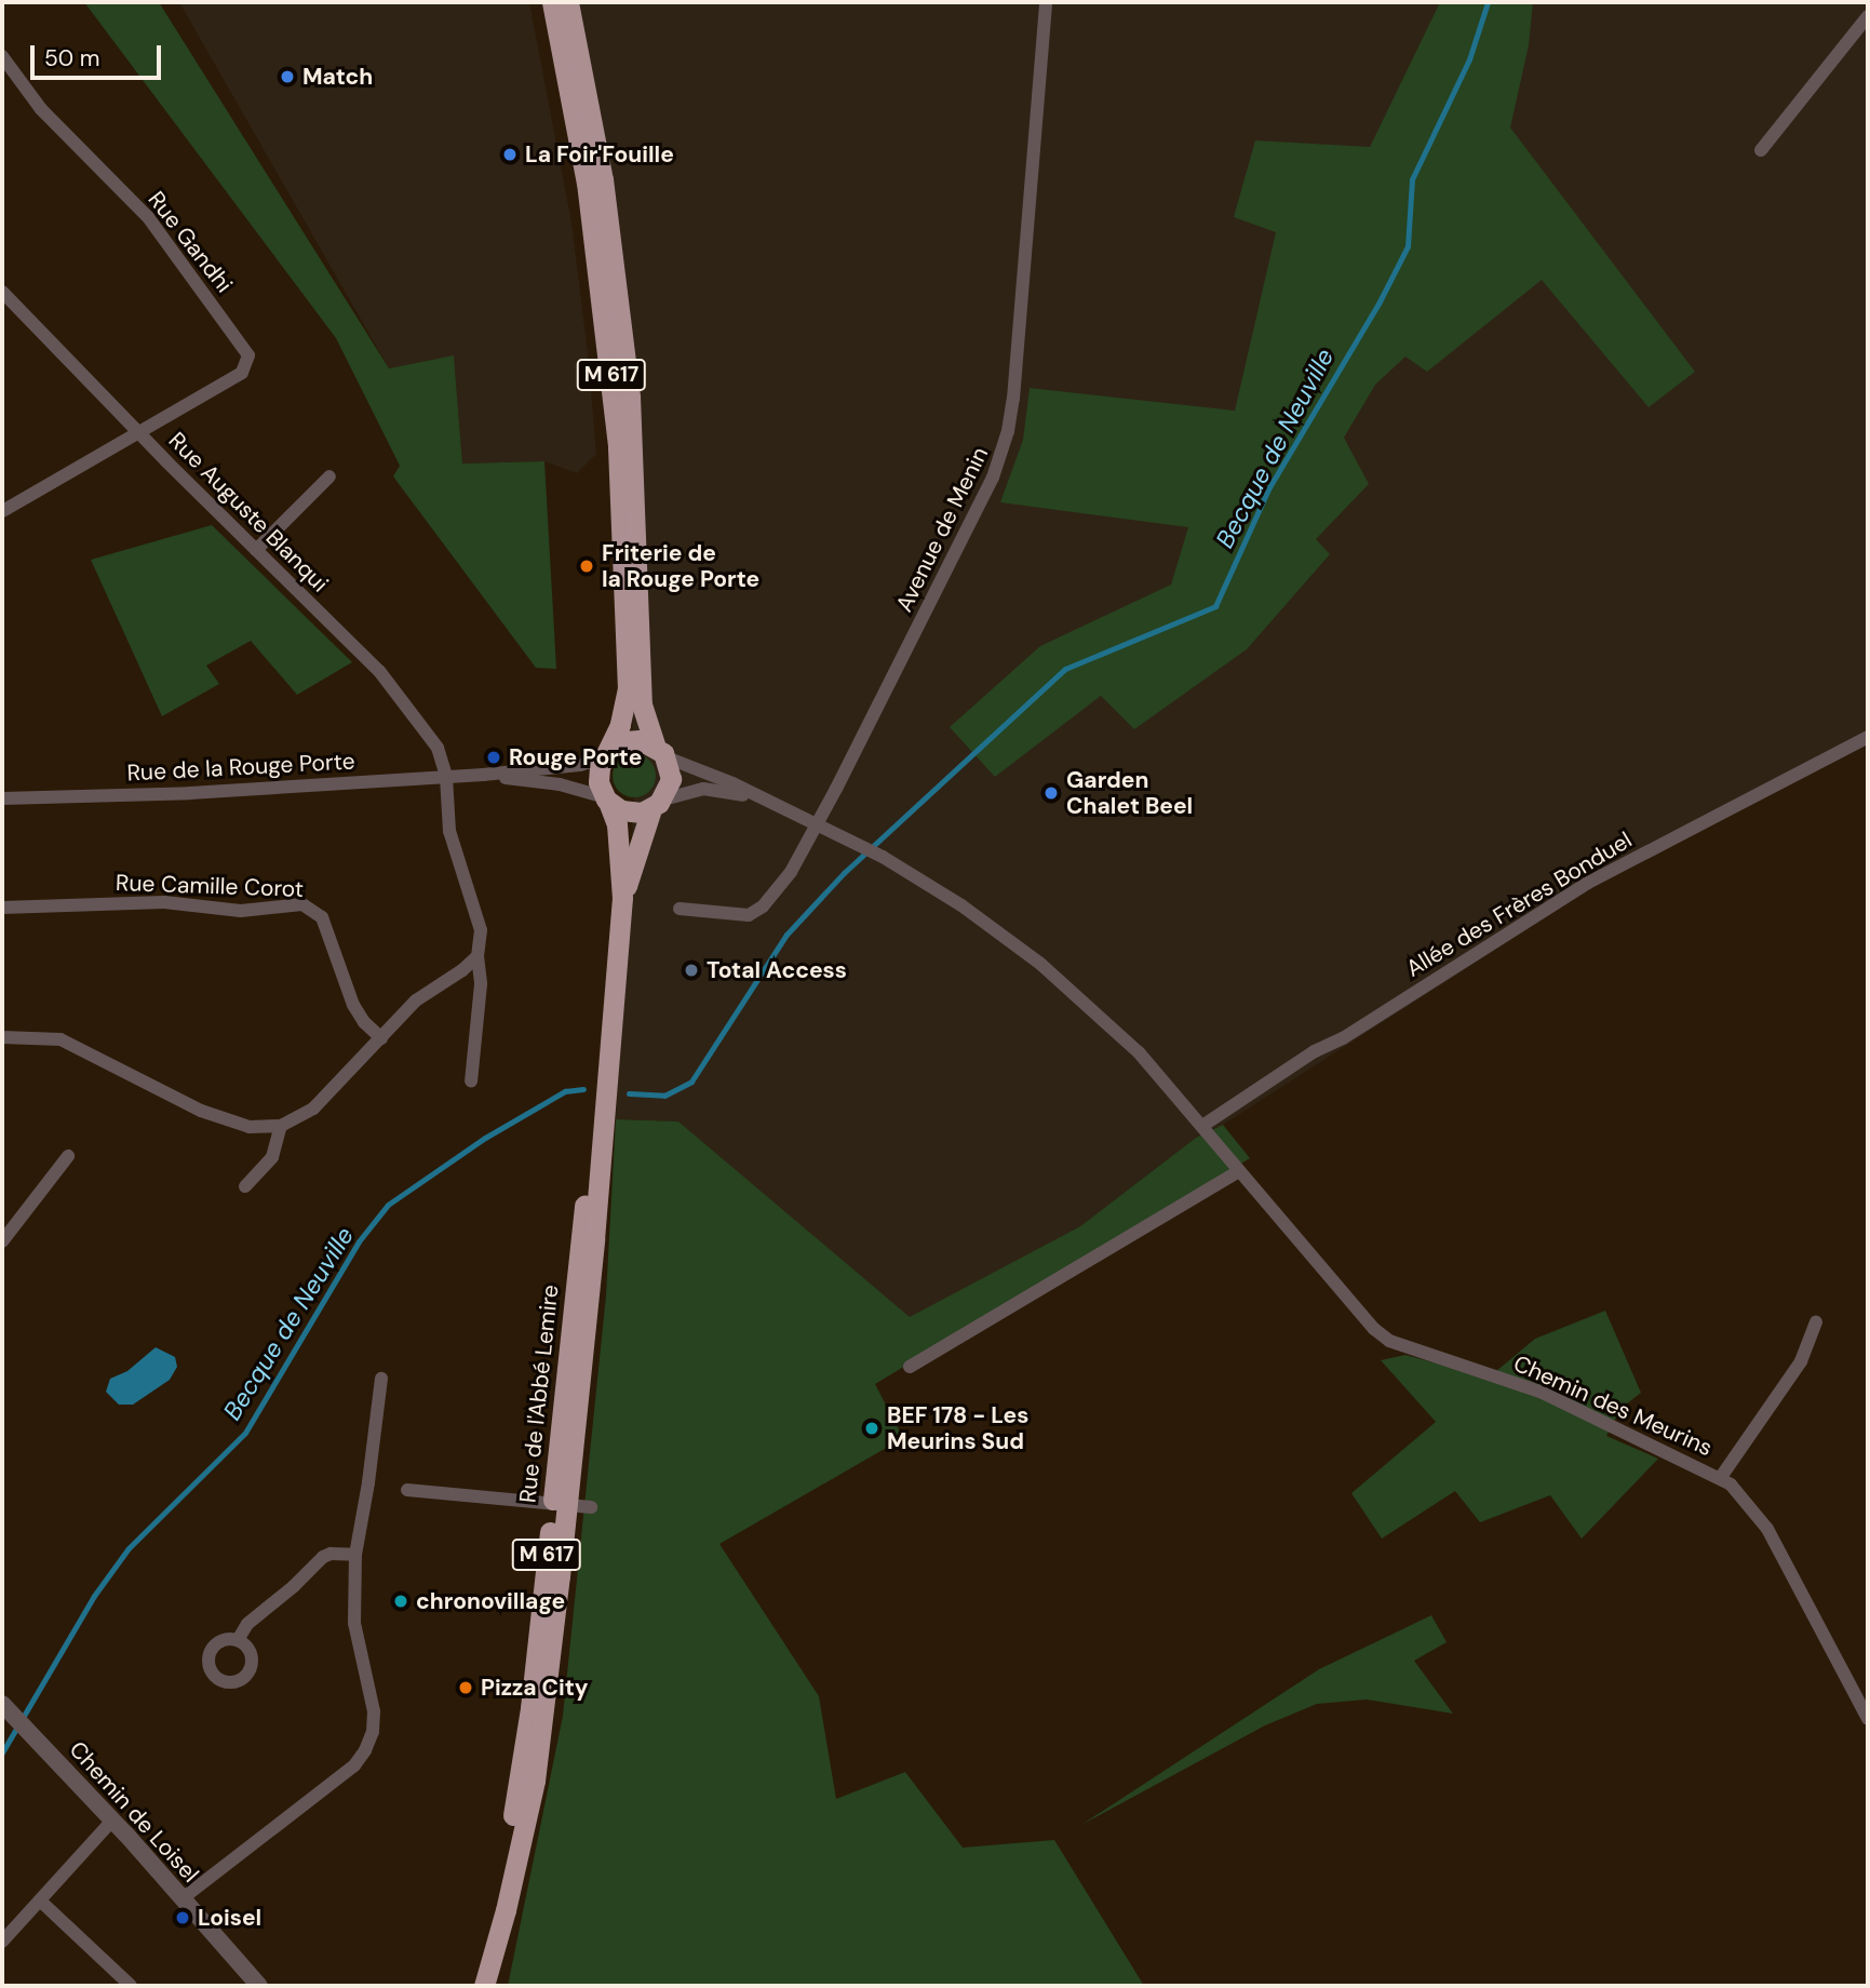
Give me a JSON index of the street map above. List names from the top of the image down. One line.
{"streets":{"main road":["M 617","Rue de l'Abbé Lemire"],"street":["Rue Gandhi","Rue Auguste Blanqui","Avenue de Menin","Rue de la Rouge Porte","Rue Camille Corot","Allée des Frères Bonduel","Chemin des Meurins","Chemin de Loisel"]},"crossings":[["Rue Gandhi","Rue Auguste Blanqui"],["Rue Auguste Blanqui","Rue de la Rouge Porte"],["Avenue de Menin","Chemin des Meurins"],["Rue de la Rouge Porte","Rue de l'Abbé Lemire"],["Rue de la Rouge Porte","Chemin des Meurins"],["Allée des Frères Bonduel","Chemin des Meurins"],["Rue de l'Abbé Lemire","Chemin des Meurins"]],"water":["Becque de Neuville"],"places":["Match","La Foir'Fouille","Friterie de la Rouge Porte","Rouge Porte","Garden Chalet Beel","Total Access","BEF 178 - Les Meurins Sud","chronovillage","Pizza City","Loisel"],"scale_bar":"50 m"}
